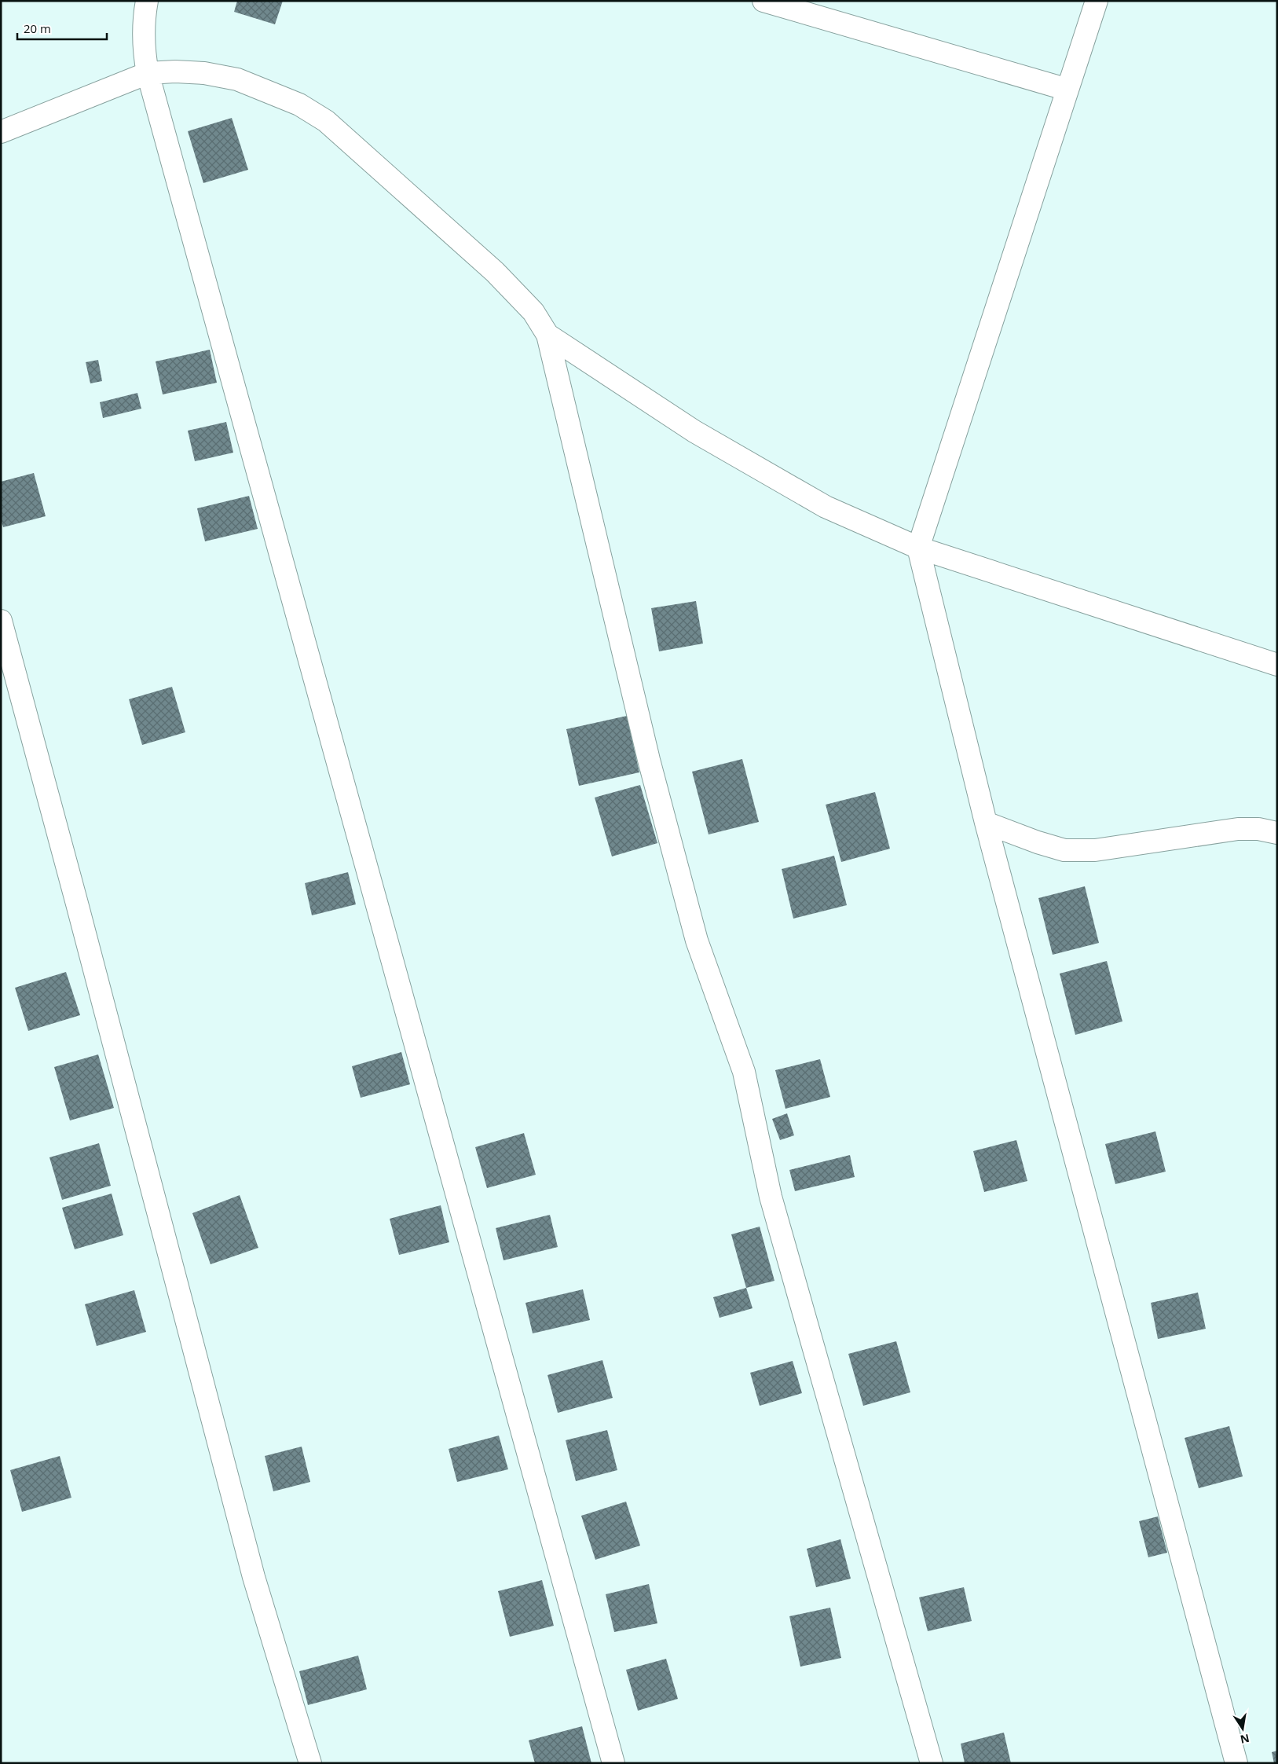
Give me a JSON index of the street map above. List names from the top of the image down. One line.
{"scale_bar":"20 m","north":"bottom"}
